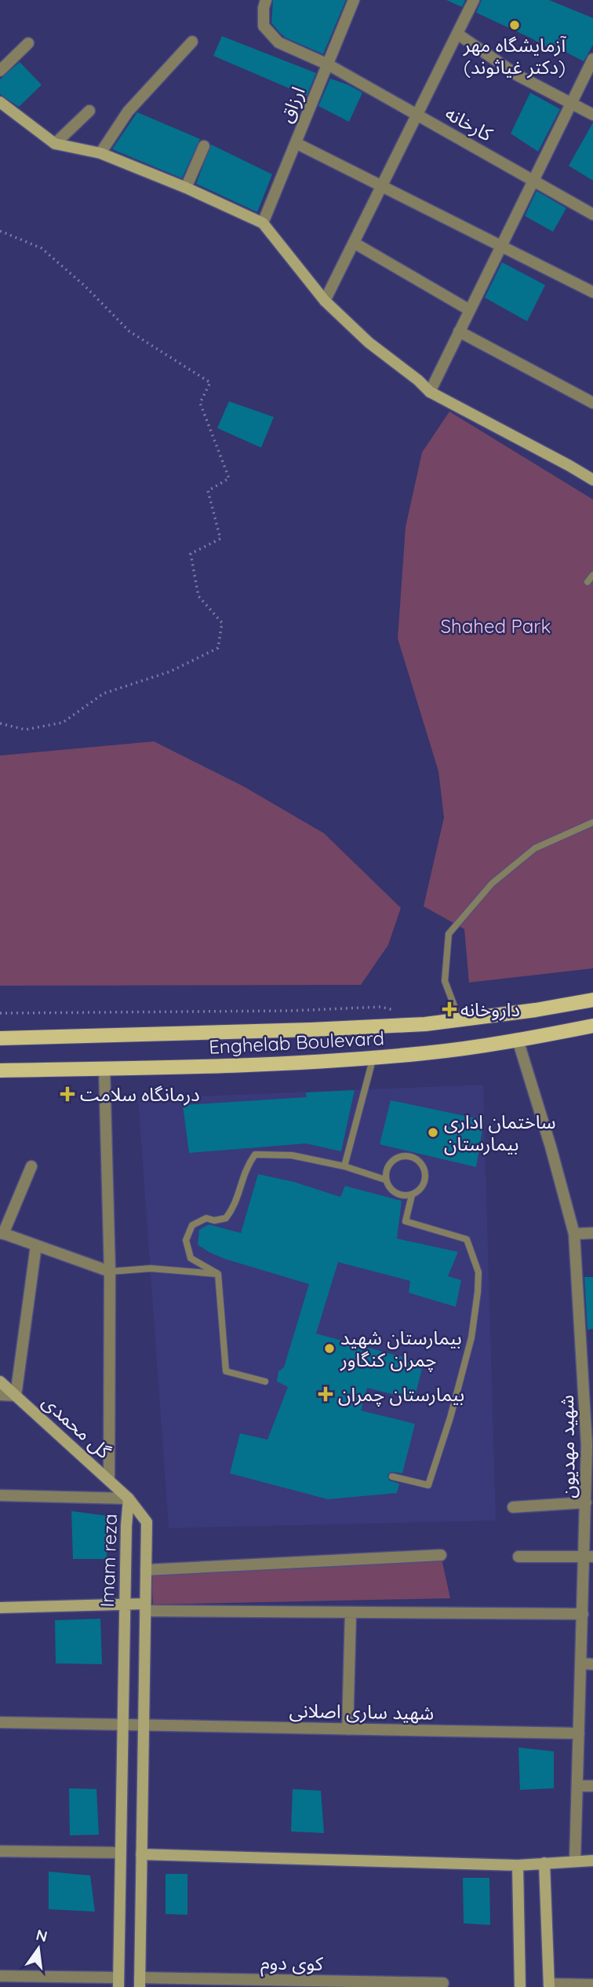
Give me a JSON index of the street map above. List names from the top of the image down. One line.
{"streets":{"main road":["Enghelab Boulevard"],"street":["ارزاق","کارخانه","گل محمدی","شهید مهدیون","Imam reza","شهید ساری اصلانی","کوی دوم"]},"crossings":[["ارزاق","کارخانه"],["Enghelab Boulevard","شهید مهدیون"],["گل محمدی","Imam reza"],["شهید مهدیون","شهید ساری اصلانی"],["Imam reza","شهید ساری اصلانی"],["Imam reza","کوی دوم"]],"parks":["Shahed Park"],"places":{"other":["آزمایشگاه مهر (دکتر غیاثوند)","ساختمان اداری بیمارستان","بیمارستان شهید چمران کنگاور"],"health":["داروخانه","درمانگاه سلامت","بیمارستان چمران"]},"north":"top"}
